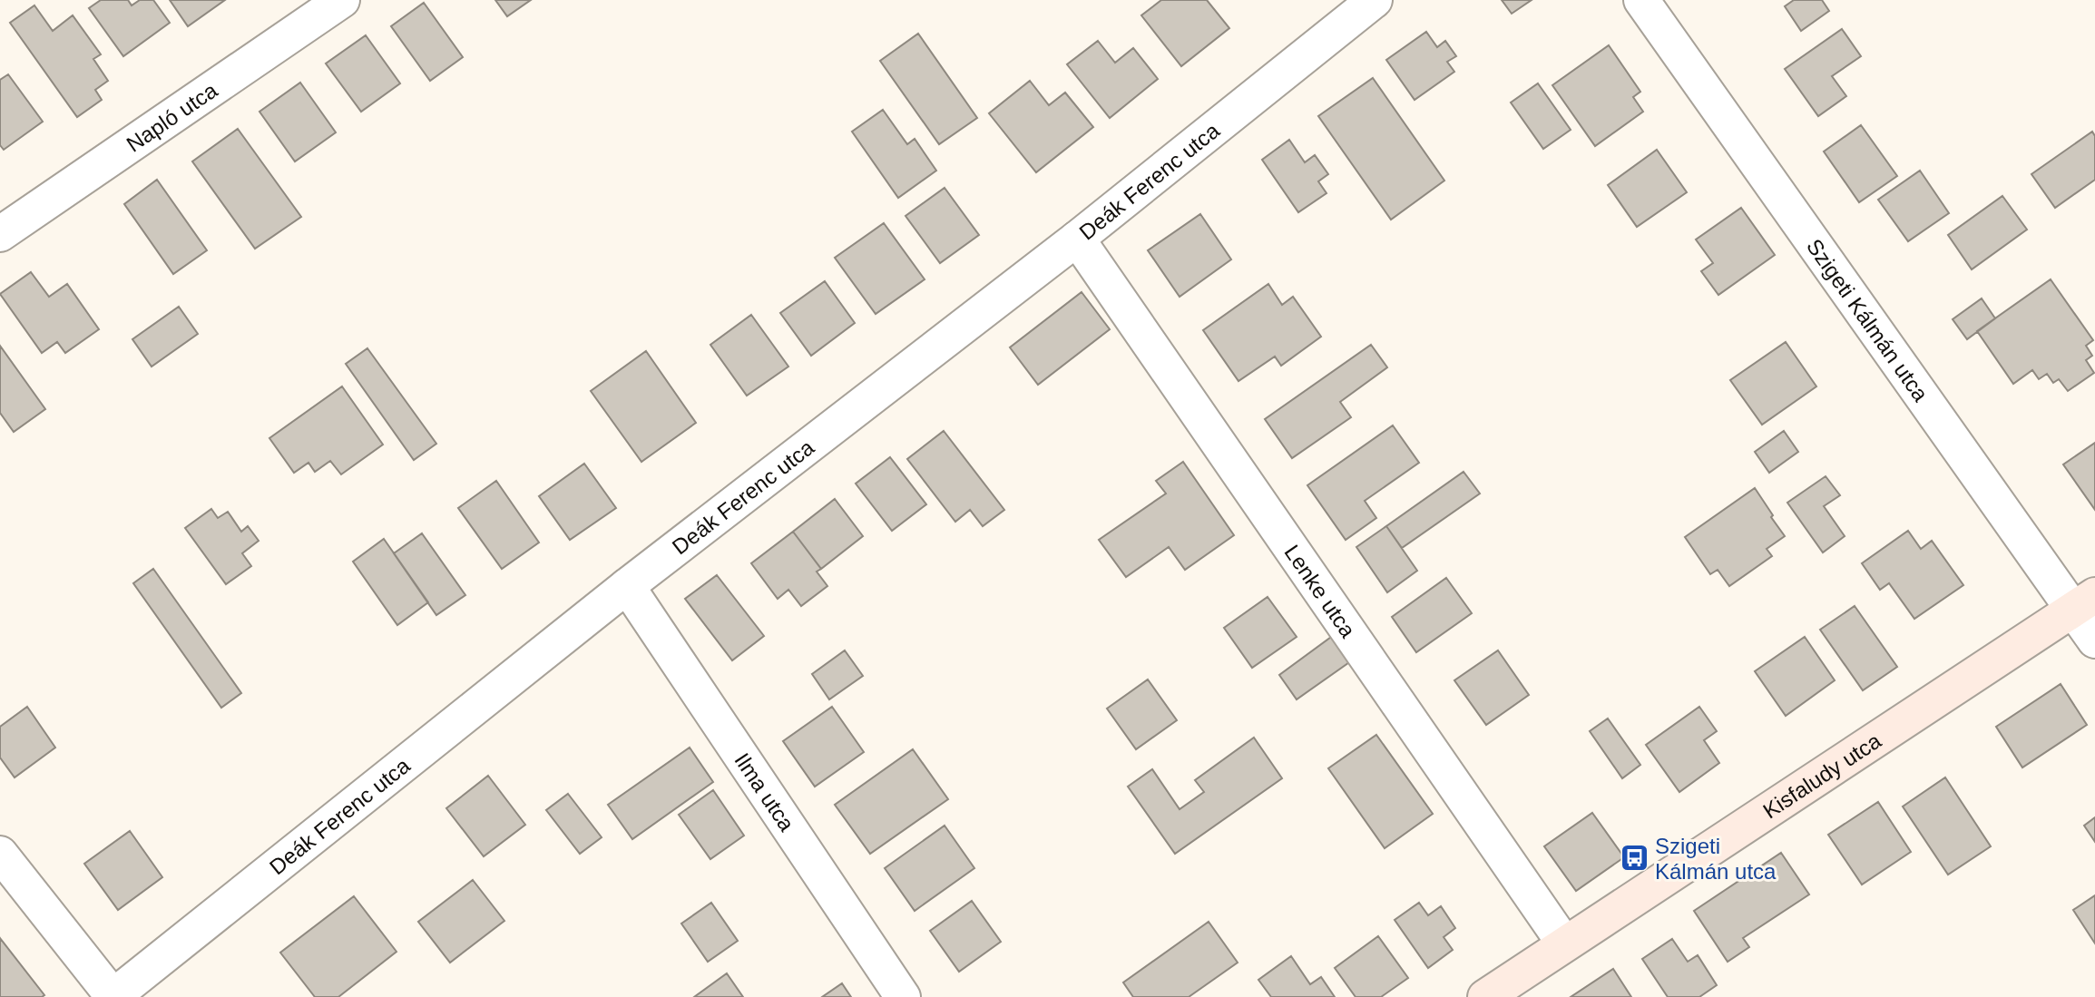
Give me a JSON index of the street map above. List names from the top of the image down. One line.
{"streets":{"street":["Napló utca","Deák Ferenc utca","Szigeti Kálmán utca","Lenke utca","Kisfaludy utca","Ilma utca"]},"crossings":[["Deák Ferenc utca","Lenke utca"],["Deák Ferenc utca","Ilma utca"],["Szigeti Kálmán utca","Kisfaludy utca"],["Lenke utca","Kisfaludy utca"]],"places":{"bus stop":["Szigeti Kálmán utca"]}}
